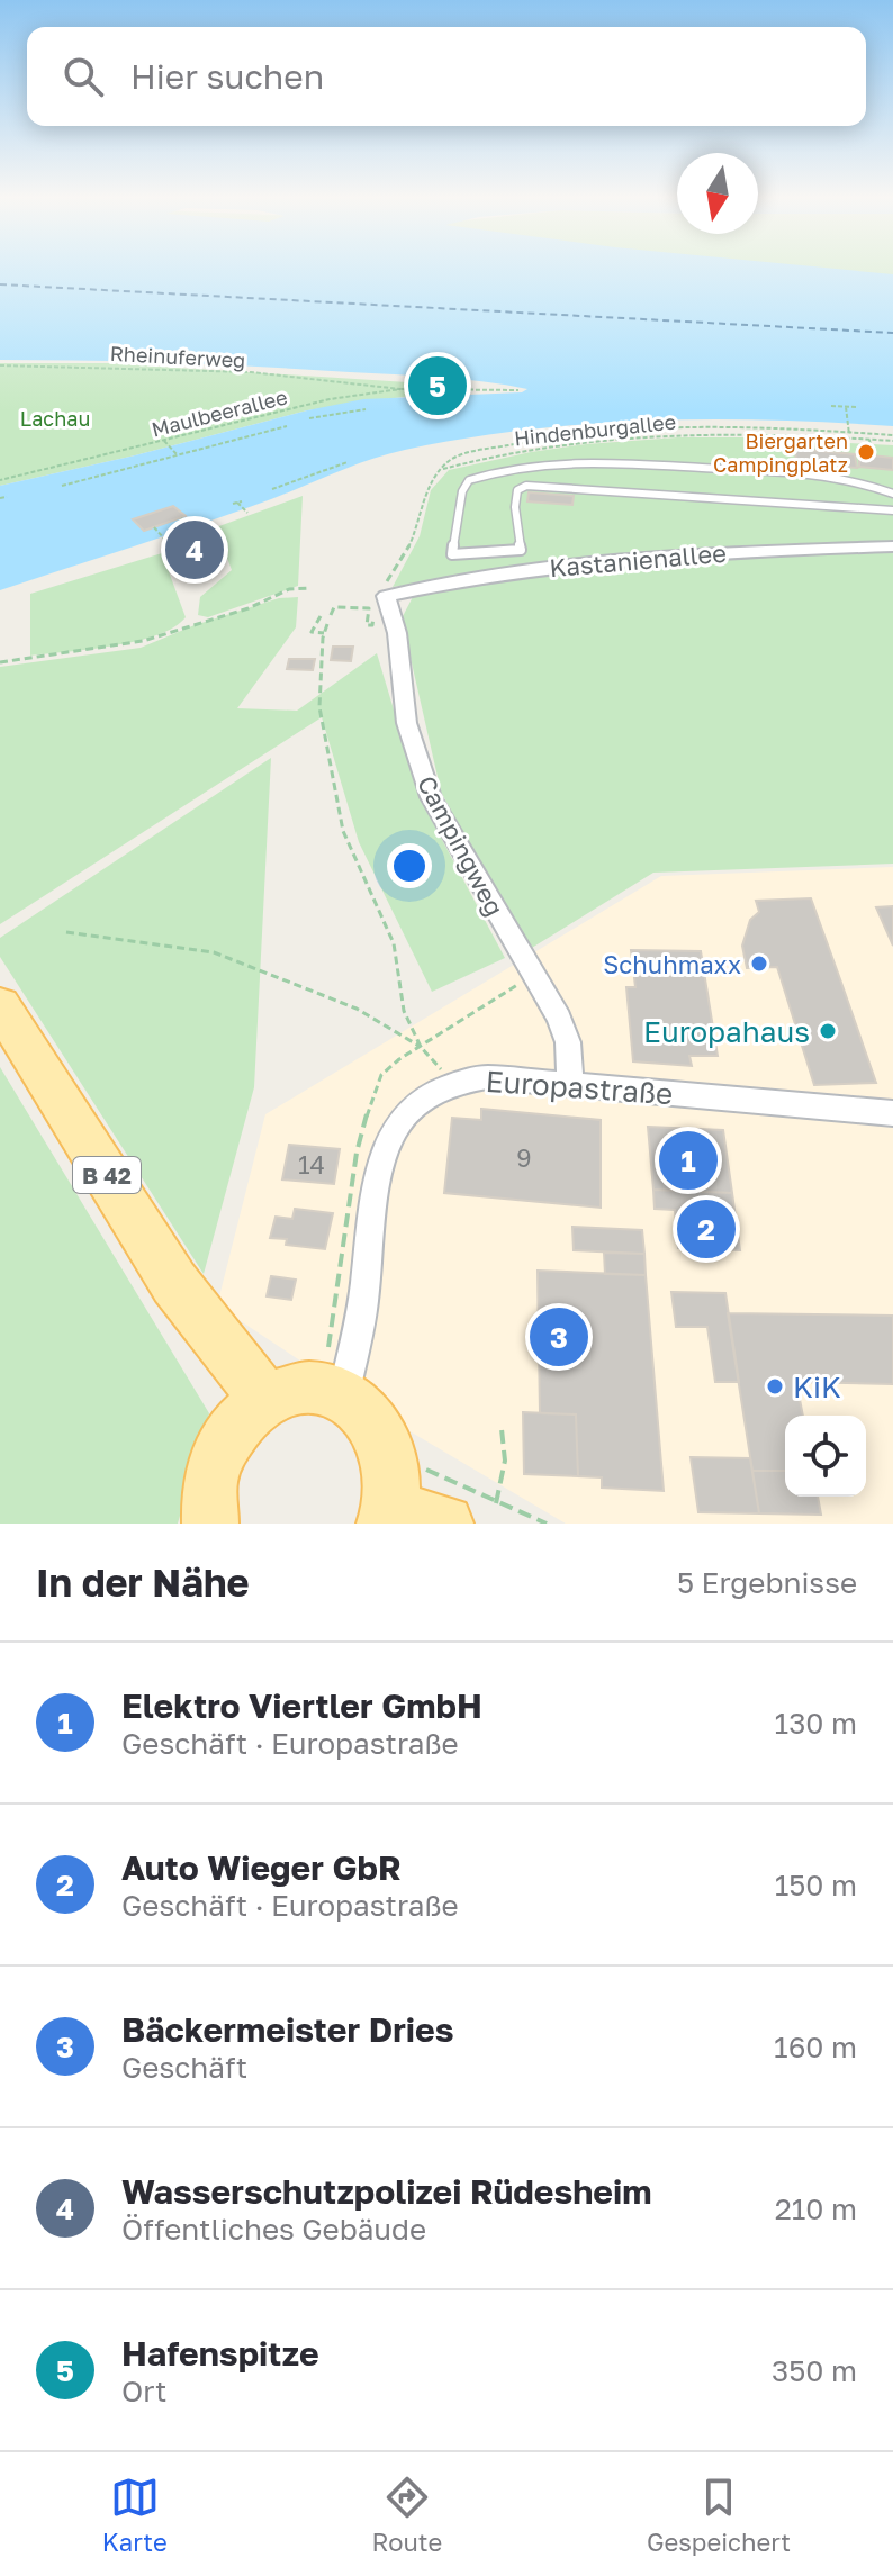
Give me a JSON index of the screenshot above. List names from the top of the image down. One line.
{"streets":{"main road":["B 42"],"street":["Kastanienallee","Campingweg","Europastraße"],"path":["Rheinuferweg","Maulbeerallee","Hindenburgallee"]},"crossings":[["Rheinuferweg","Maulbeerallee"],["Kastanienallee","Campingweg"],["Campingweg","Europastraße"]],"parks":["Lachau"],"places":["Biergarten Campingplatz","Schuhmaxx","Europahaus","KiK"],"house_numbers":["9","14"],"north":"bottom","page":{"search":"Hier suchen","pins":["5","4","1","2","3"],"heading":["In der Nähe","5 Ergebnisse"],"list":[{"mark":"1","name":"Elektro Viertler GmbH","note":"Geschäft · Europastraße","value":"130 m"},{"mark":"2","name":"Auto Wieger GbR","note":"Geschäft · Europastraße","value":"150 m"},{"mark":"3","name":"Bäckermeister Dries","note":"Geschäft","value":"160 m"},{"mark":"4","name":"Wasserschutzpolizei Rüdesheim","note":"Öffentliches Gebäude","value":"210 m"},{"mark":"5","name":"Hafenspitze","note":"Ort","value":"350 m"}],"nav":["Karte","Route","Gespeichert"]}}
